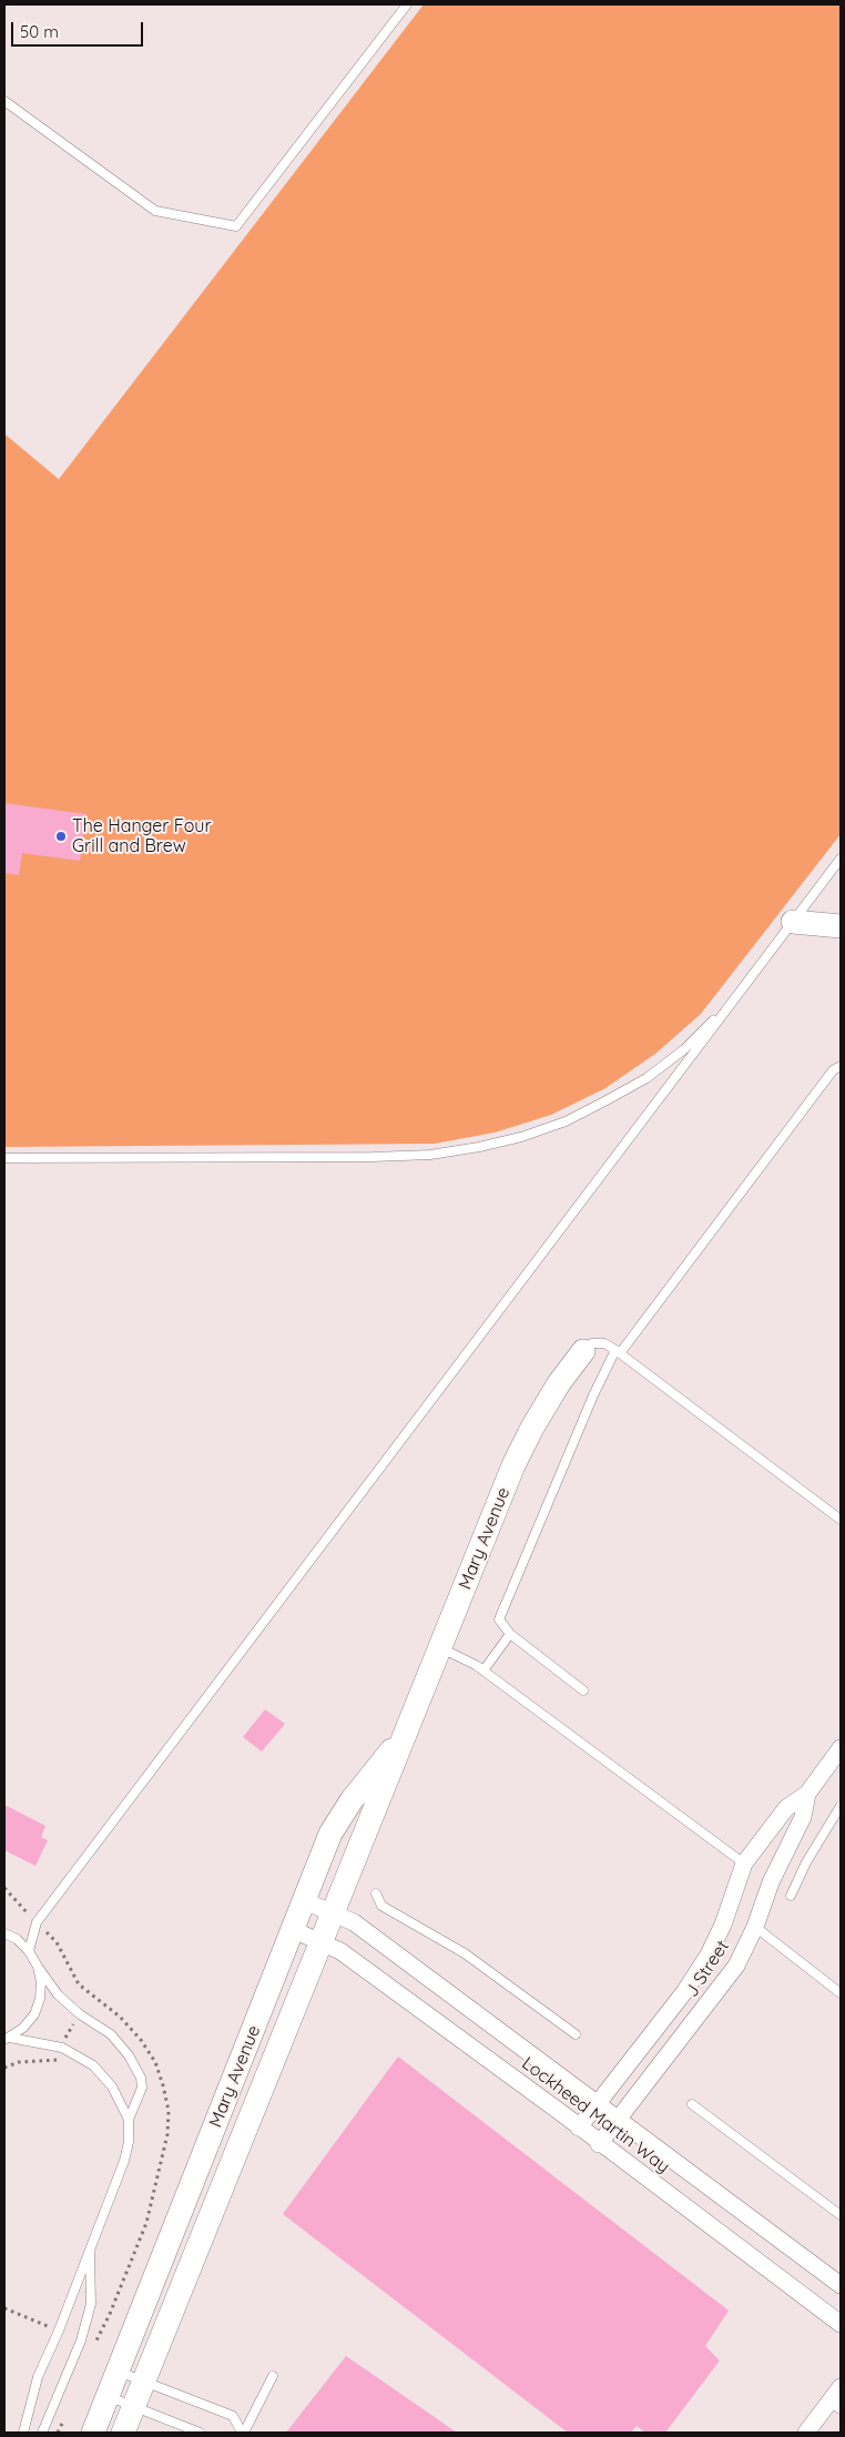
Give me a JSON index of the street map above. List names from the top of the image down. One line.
{"streets":{"street":["Mary Avenue","J Street","Lockheed Martin Way"]},"crossings":[["Mary Avenue","Lockheed Martin Way"],["J Street","Lockheed Martin Way"]],"places":["The Hanger Four Grill and Brew"],"scale_bar":"50 m"}
